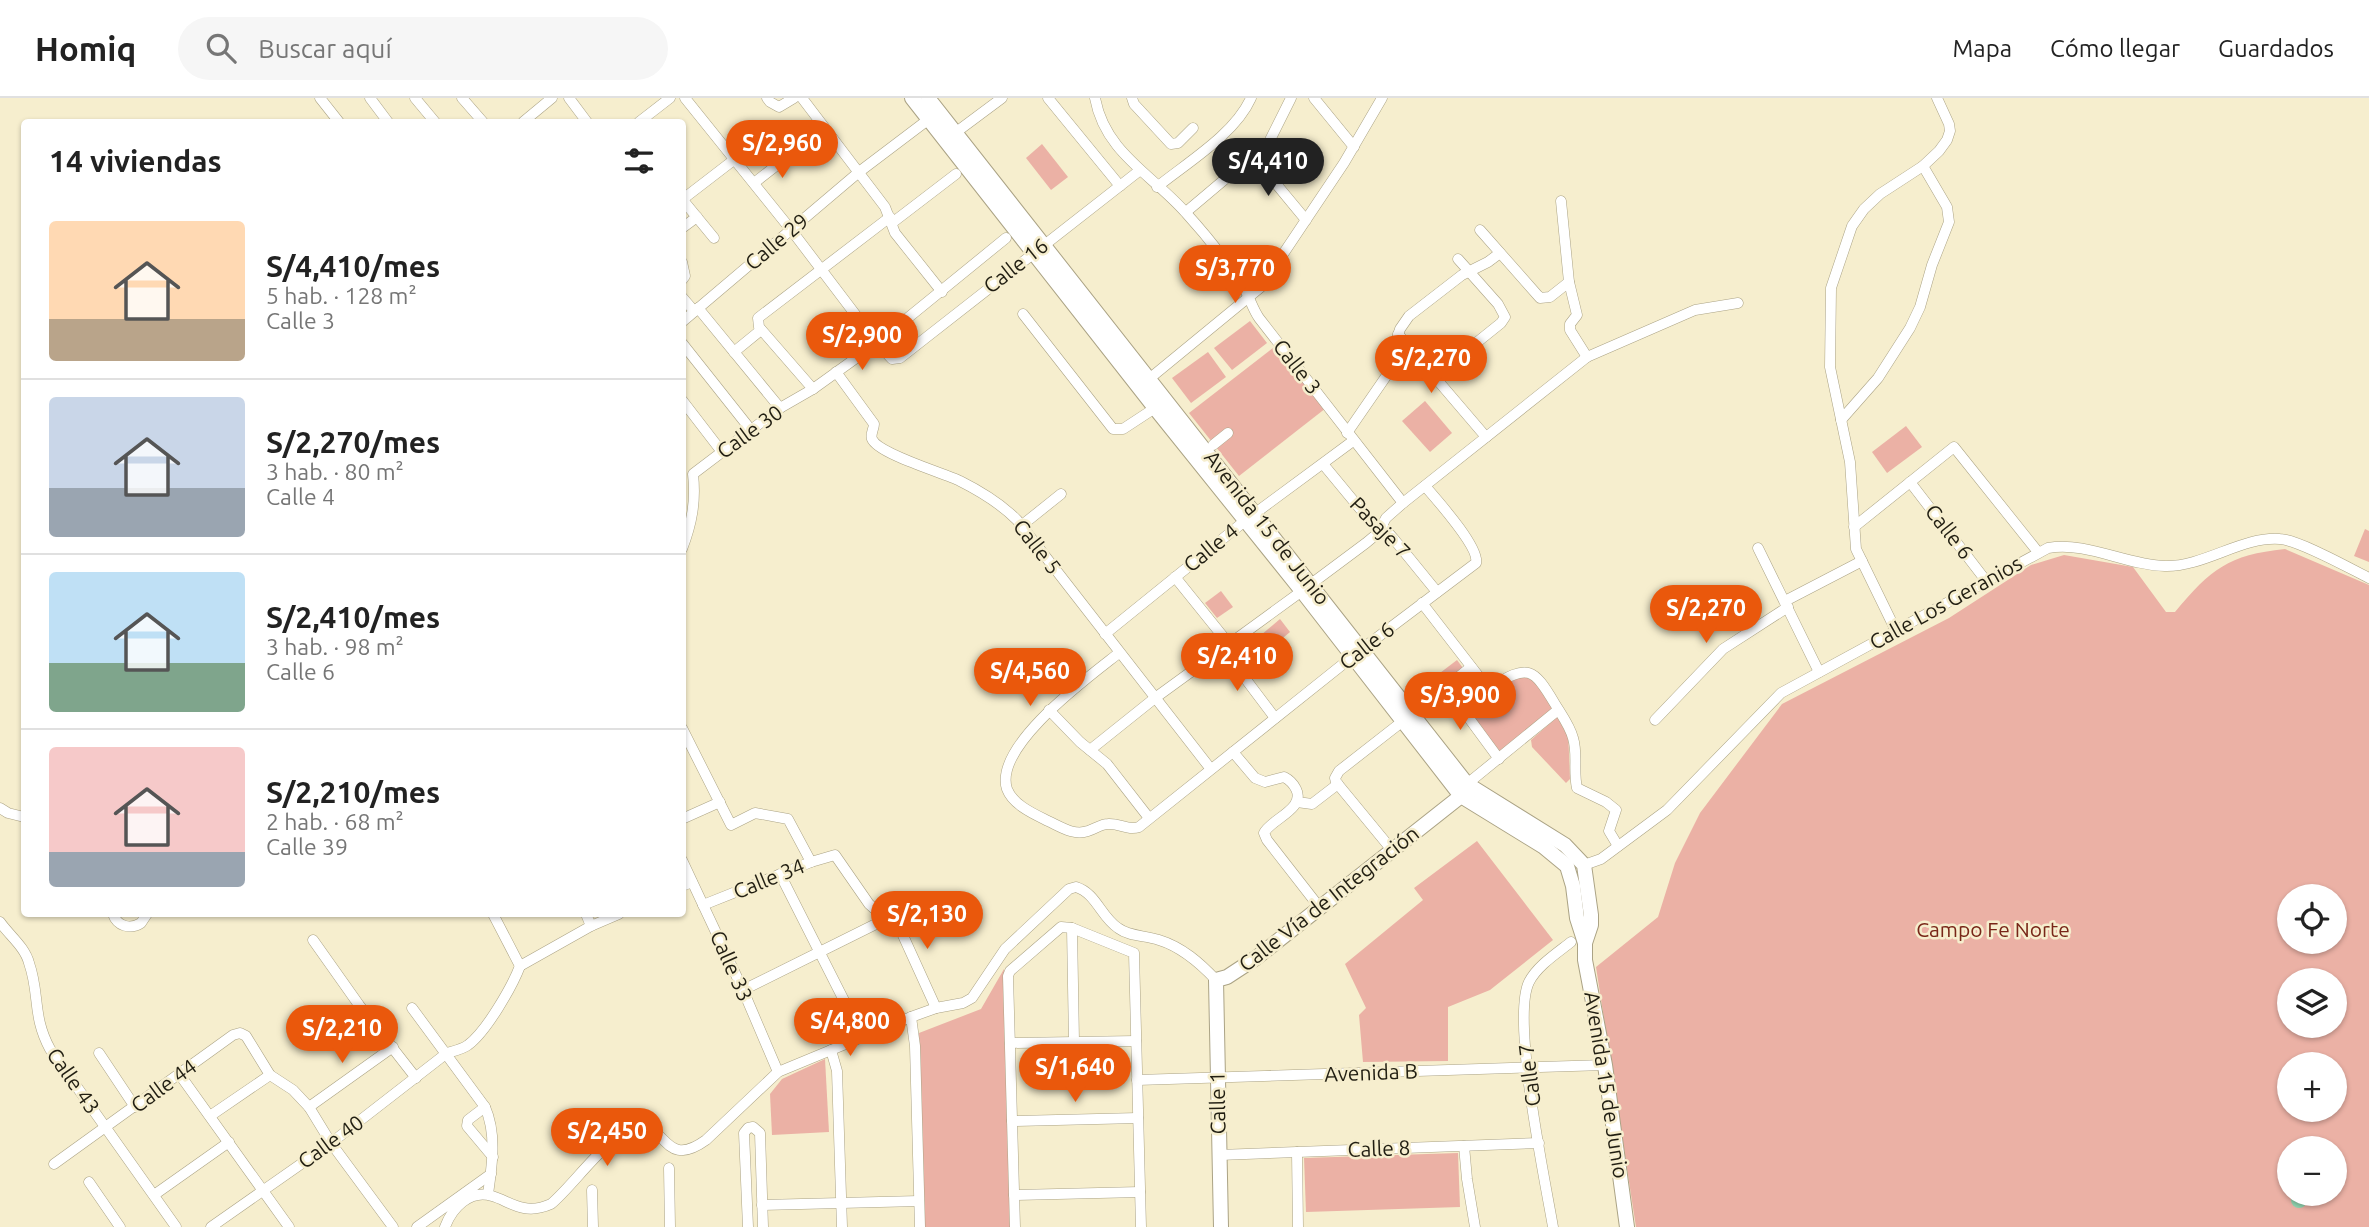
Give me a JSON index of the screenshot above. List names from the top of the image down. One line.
{"streets":{"street":["Calle 29","Calle 16","Calle 3","Calle 30","Avenida 15 de Junio","Pasaje 7","Calle 6","Calle 5","Calle 4","Calle Los Geranios","Calle 34","Calle Vía de Integración","Calle 33","Avenida B","Calle 7","Calle 43","Calle 44","Calle 1","Calle 40","Calle 8"]},"crossings":[["Calle 29","Avenida 15 de Junio"],["Calle 16","Calle 3"],["Calle 16","Calle 30"],["Calle 16","Avenida 15 de Junio"],["Calle 3","Calle 4"],["Calle 30","Calle 5"],["Avenida 15 de Junio","Calle 6"],["Avenida 15 de Junio","Calle 4"],["Avenida 15 de Junio","Calle Los Geranios"],["Avenida 15 de Junio","Calle Vía de Integración"],["Avenida 15 de Junio","Avenida B"],["Avenida 15 de Junio","Calle 7"],["Pasaje 7","Calle 6"],["Pasaje 7","Calle 4"],["Calle 6","Calle 5"],["Calle 6","Calle Los Geranios"],["Calle 5","Calle 4"],["Calle 34","Calle 33"],["Calle Vía de Integración","Calle 33"],["Calle Vía de Integración","Calle 1"],["Avenida B","Calle 7"],["Avenida B","Calle 1"],["Calle 7","Calle 8"],["Calle 43","Calle 44"],["Calle 1","Calle 8"]],"parks":["Campo Fe Norte"],"page":{"header":"Homiq","search":"Buscar aquí","nav":["Mapa","Cómo llegar","Guardados"],"heading":"14 viviendas","price":["S/2,960","S/4,410","S/3,770","S/2,900","S/2,270","S/2,270","S/2,410","S/4,560","S/3,900","S/2,130","S/4,800","S/2,210","S/1,640","S/2,450"],"list":[{"name":"S/4,410/mes","note":"5 hab. · 128 m² · Calle 3"},{"name":"S/2,270/mes","note":"3 hab. · 80 m² · Calle 4"},{"name":"S/2,410/mes","note":"3 hab. · 98 m² · Calle 6"},{"name":"S/2,210/mes","note":"2 hab. · 68 m² · Calle 39"}],"map_buttons":["+","−"]}}
